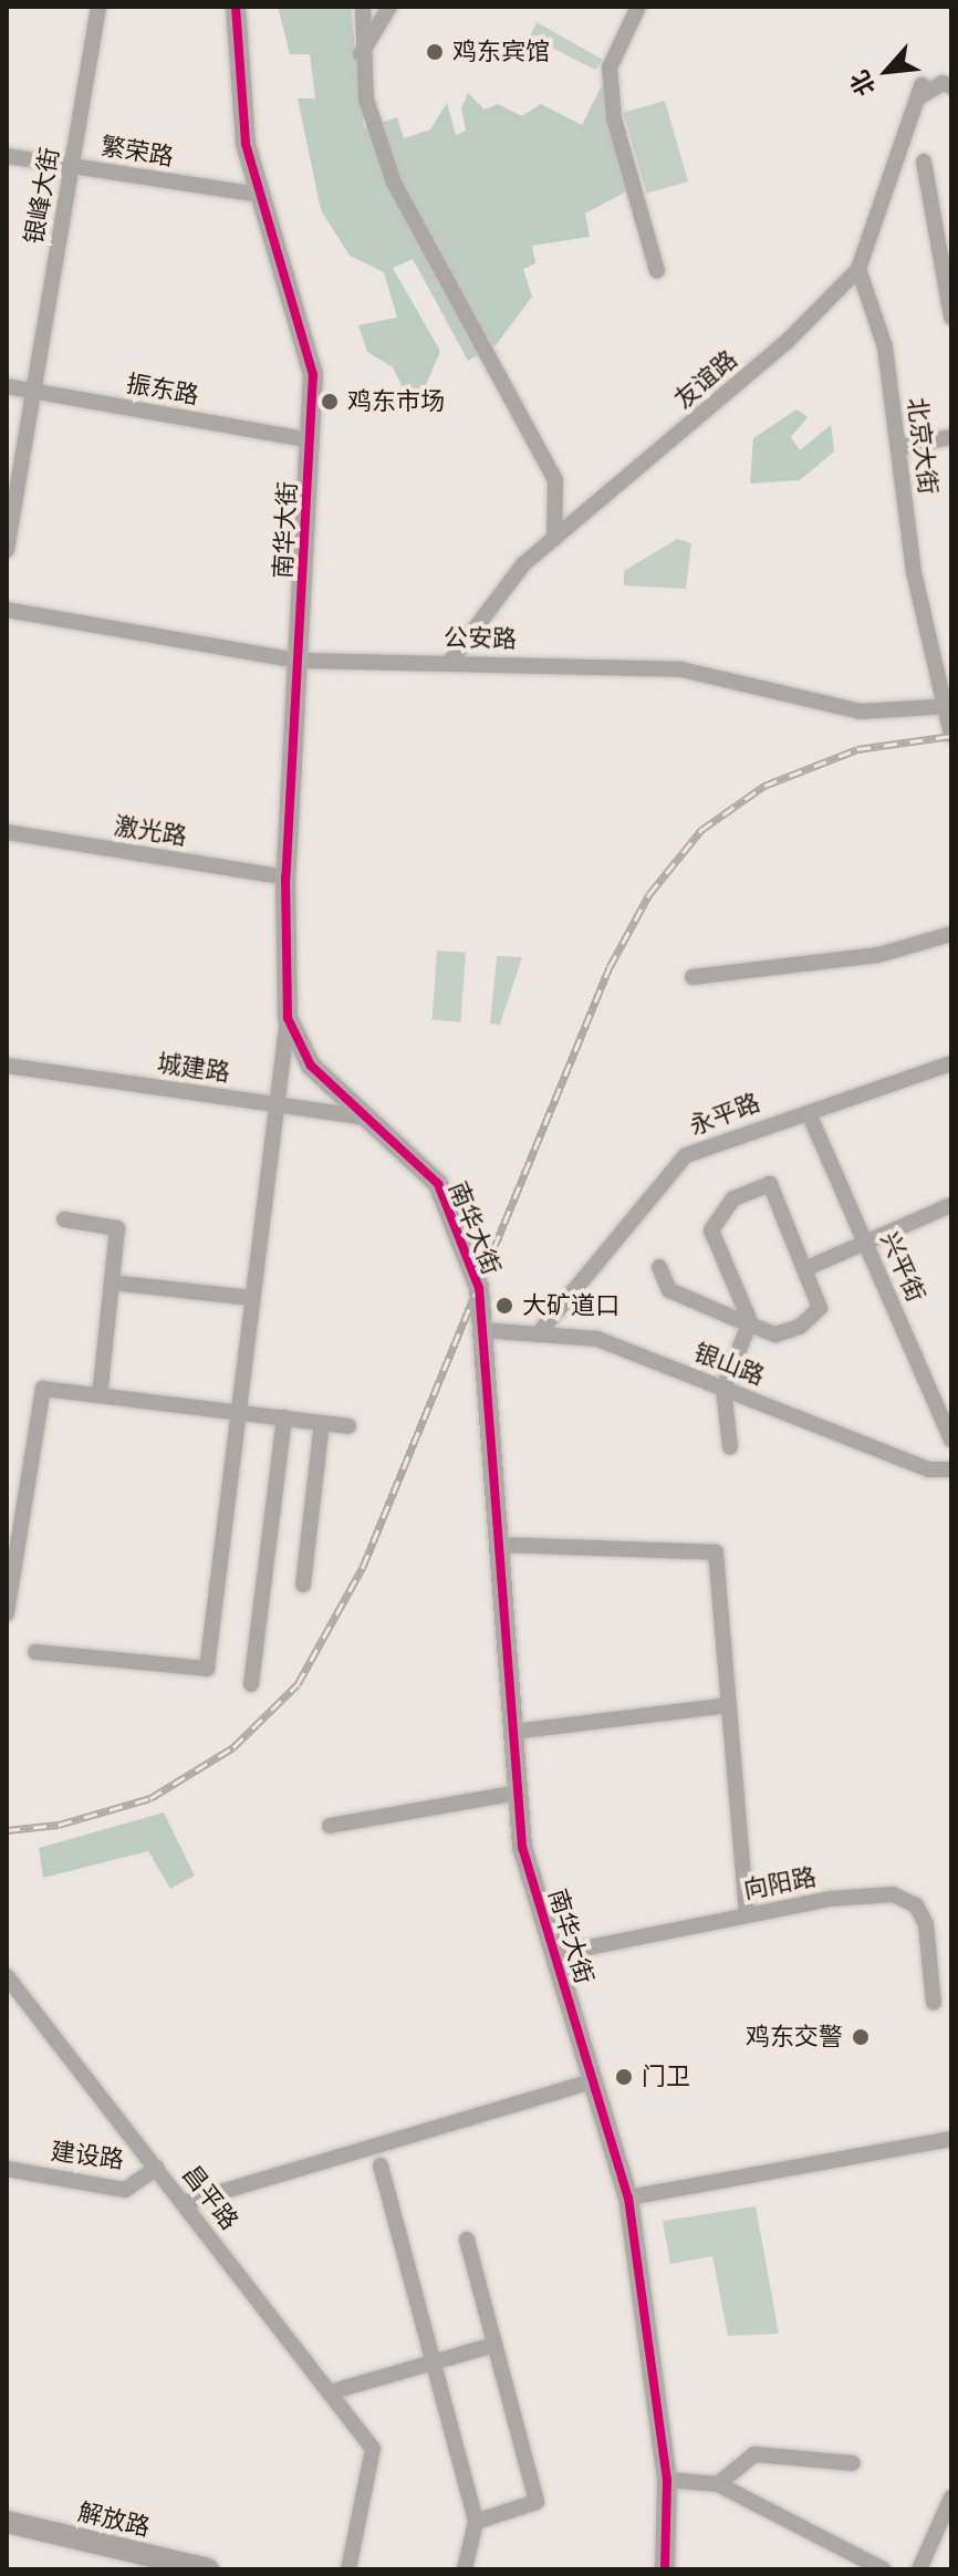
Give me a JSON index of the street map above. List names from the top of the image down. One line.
{"streets":{"highway":["解放路"],"main road":["南华大街"],"street":["繁荣路","银峰大街","友谊路","振东路","北京大街","公安路","激光路","城建路","永平路","兴平街","银山路","向阳路","建设路","昌平路"]},"crossings":[["繁荣路","银峰大街"],["繁荣路","南华大街"],["银峰大街","振东路"],["友谊路","北京大街"],["友谊路","公安路"],["振东路","南华大街"],["北京大街","公安路"],["南华大街","公安路"],["南华大街","激光路"],["南华大街","城建路"],["南华大街","银山路"],["南华大街","向阳路"],["永平路","兴平街"],["永平路","银山路"],["建设路","昌平路"]],"places":["鸡东宾馆","鸡东市场","大矿道口","鸡东交警","门卫"],"north":"bottom left"}
